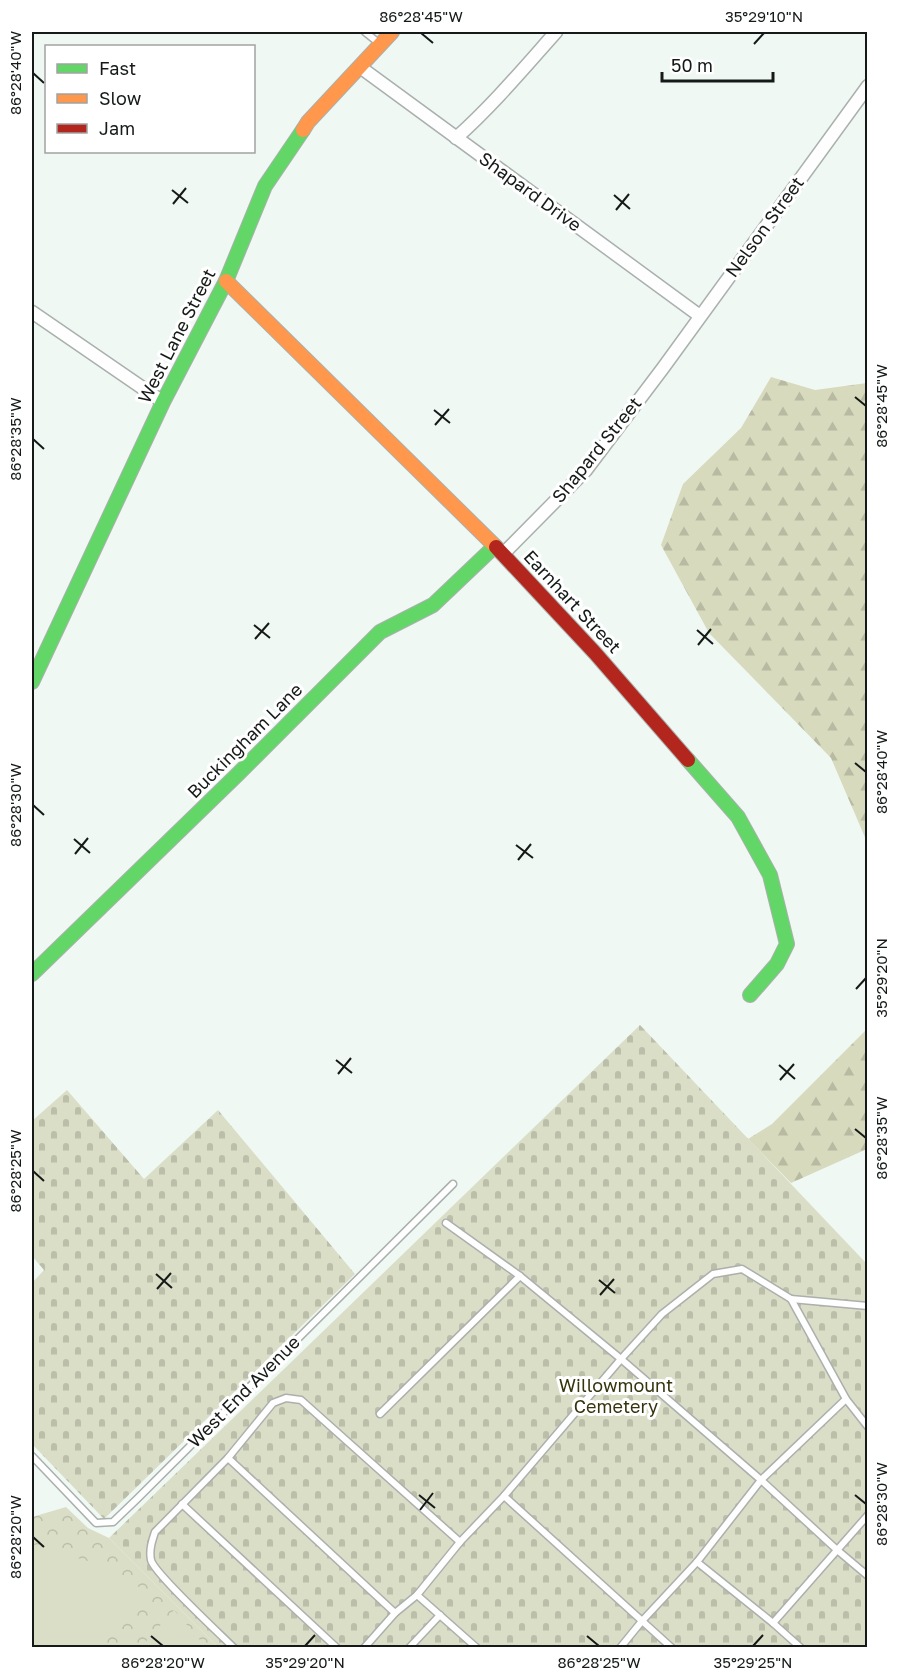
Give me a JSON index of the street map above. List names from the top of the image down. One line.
{"streets":{"street":["Shapard Drive","Nelson Street","West Lane Street","Shapard Street","Earnhart Street","Buckingham Lane"],"lane":["West End Avenue"]},"crossings":[["Shapard Drive","Nelson Street"],["Shapard Drive","West Lane Street"],["Nelson Street","Shapard Street"],["West Lane Street","Earnhart Street"],["Shapard Street","Earnhart Street"],["Shapard Street","Buckingham Lane"],["Earnhart Street","Buckingham Lane"]],"parks":["Willowmount Cemetery"],"legend":["Fast","Slow","Jam"],"scale_bar":"50 m","coordinates":["86°28'45\"W","35°29'10\"N","86°28'40\"W","86°28'35\"W","86°28'30\"W","35°29'20\"N","86°28'25\"W","86°28'20\"W","35°29'25\"N"]}
